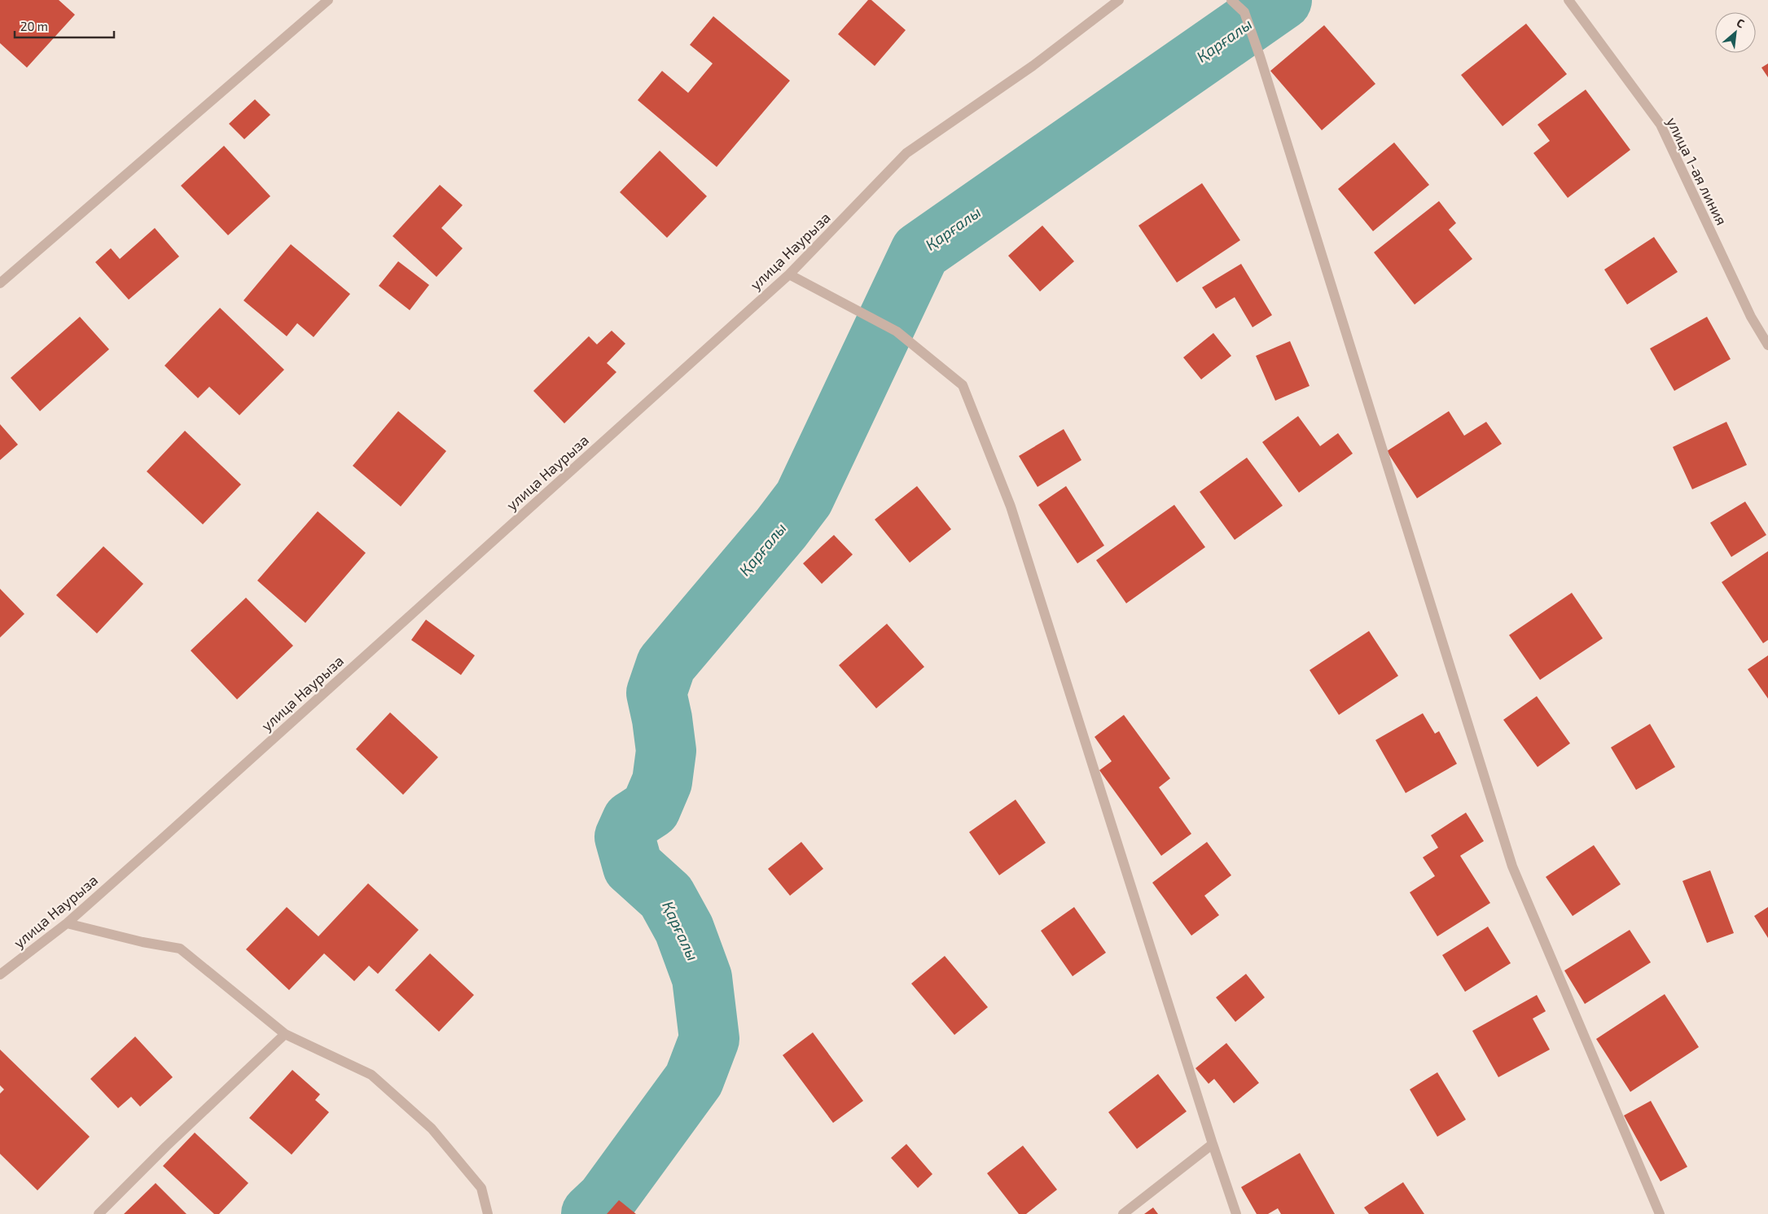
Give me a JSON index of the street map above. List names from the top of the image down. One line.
{"streets":{"street":["улица 1-ая линия","улица Наурыза"]},"water":["Қарғалы"],"scale_bar":"20 m","north":"top right"}
